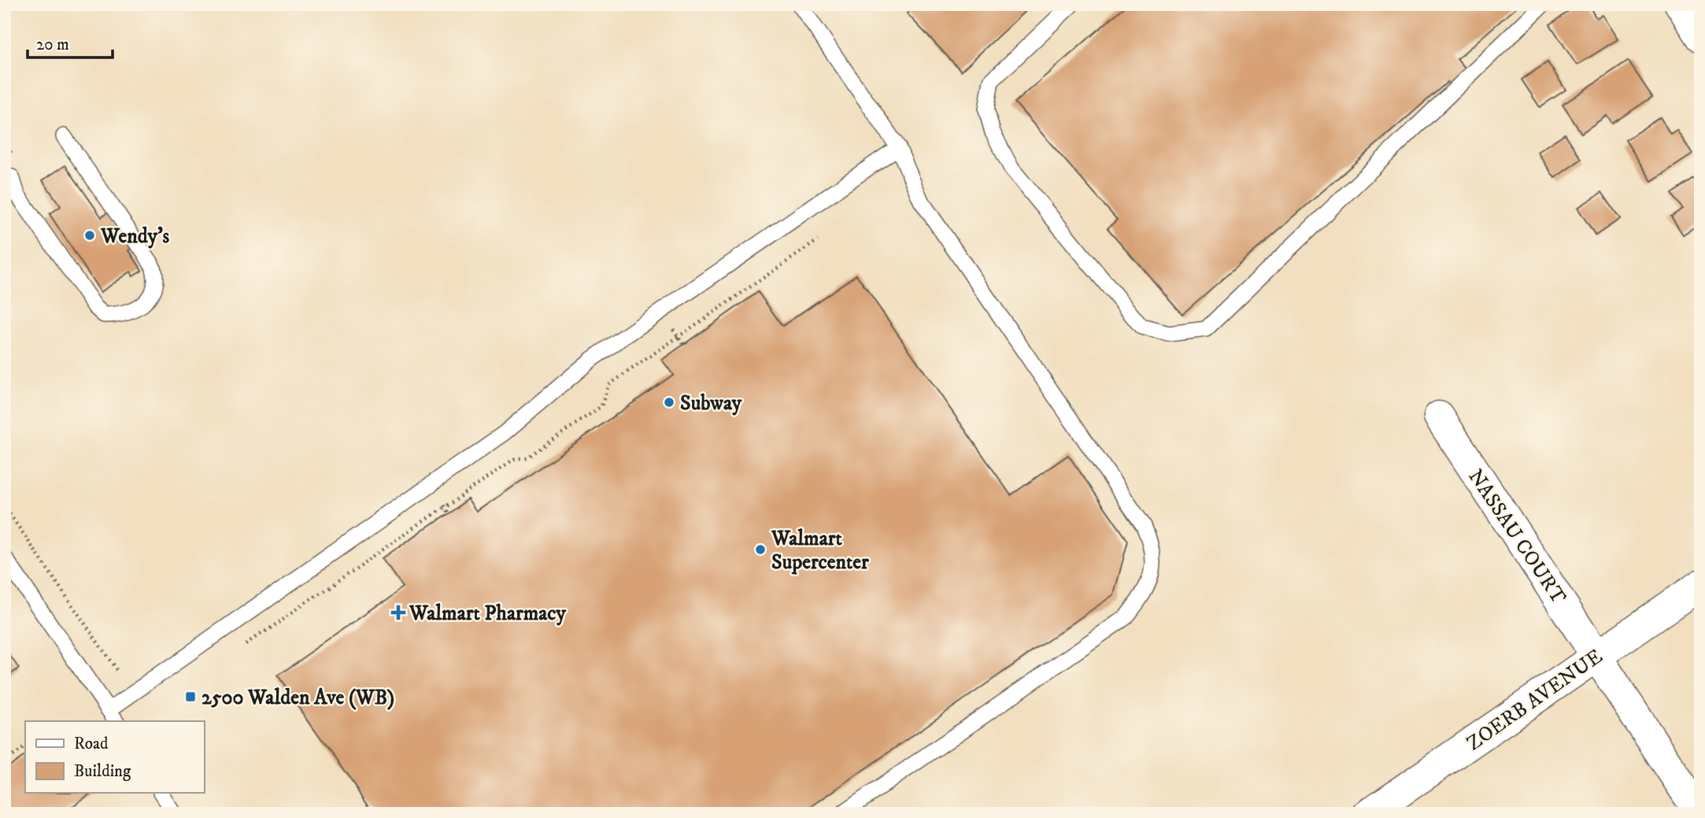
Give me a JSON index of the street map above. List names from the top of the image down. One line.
{"streets":{"street":["NASSAU COURT","ZOERB AVENUE"]},"crossings":[["NASSAU COURT","ZOERB AVENUE"]],"places":{"other":["Wendy's","Subway","Walmart Supercenter"],"health":["Walmart Pharmacy"],"transit":["2500 Walden Ave (WB)"]},"legend":["Road","Building"],"scale_bar":"20 m"}
